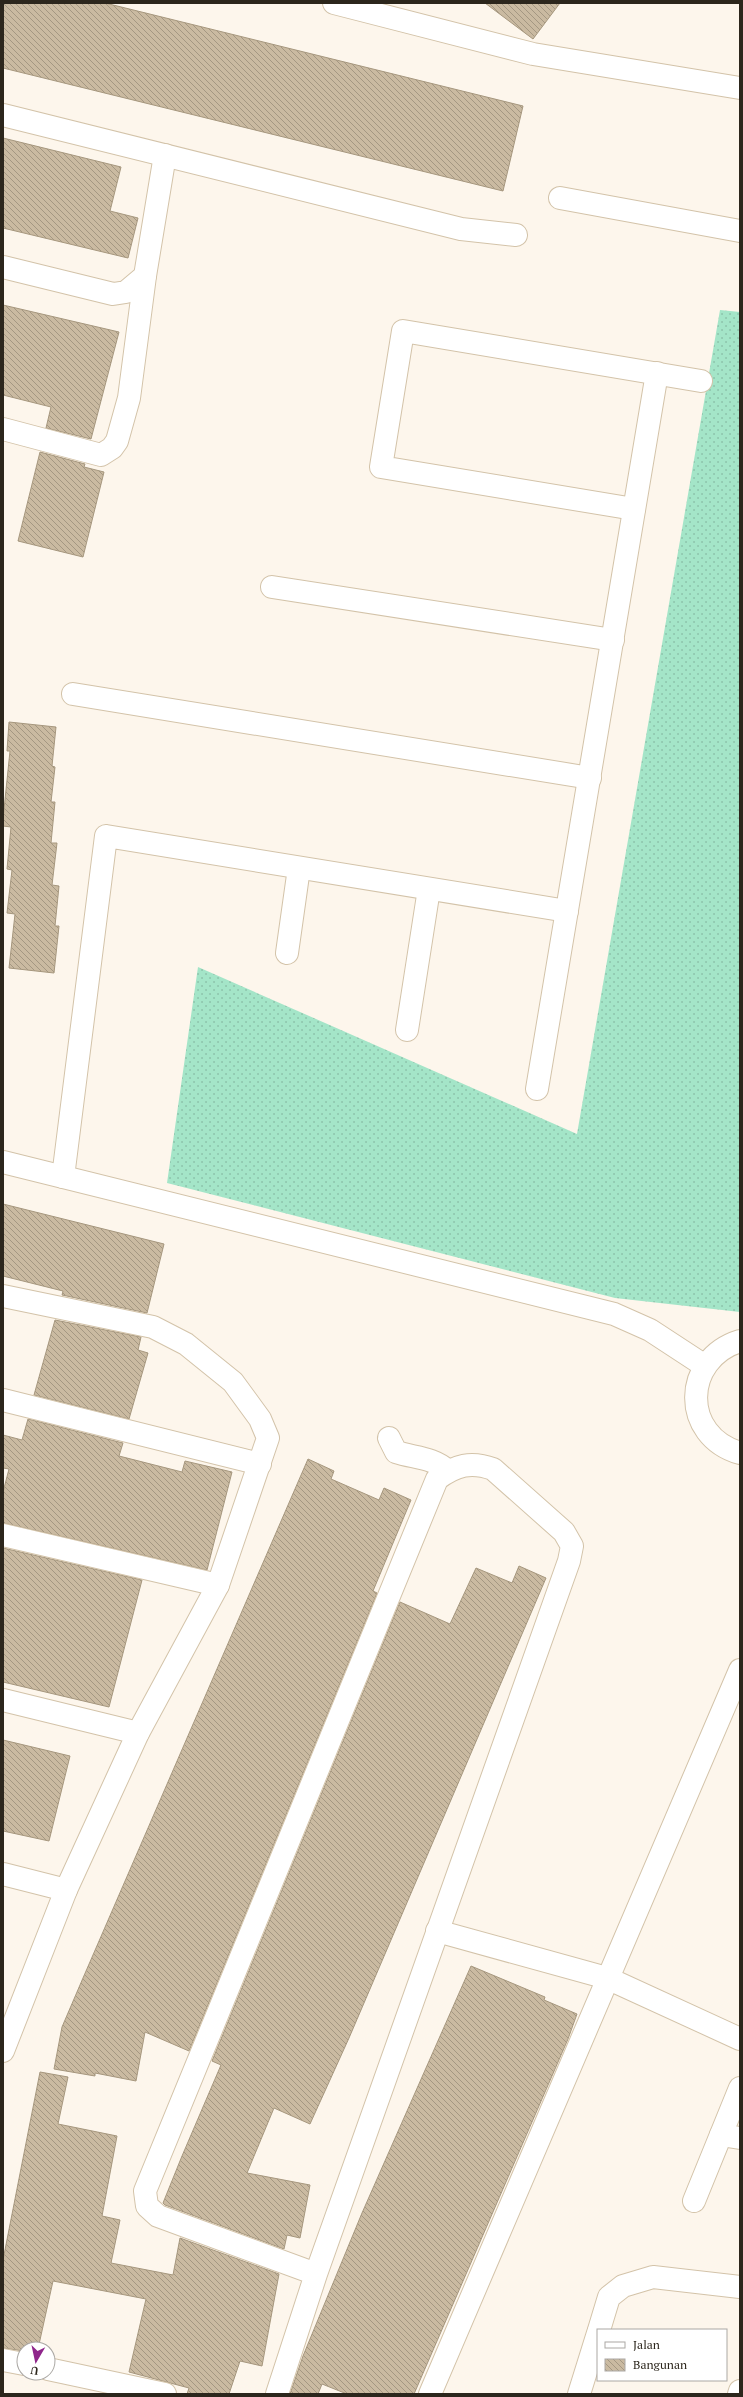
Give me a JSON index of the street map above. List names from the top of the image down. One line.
{"legend":["Jalan","Bangunan"],"north":"bottom"}
